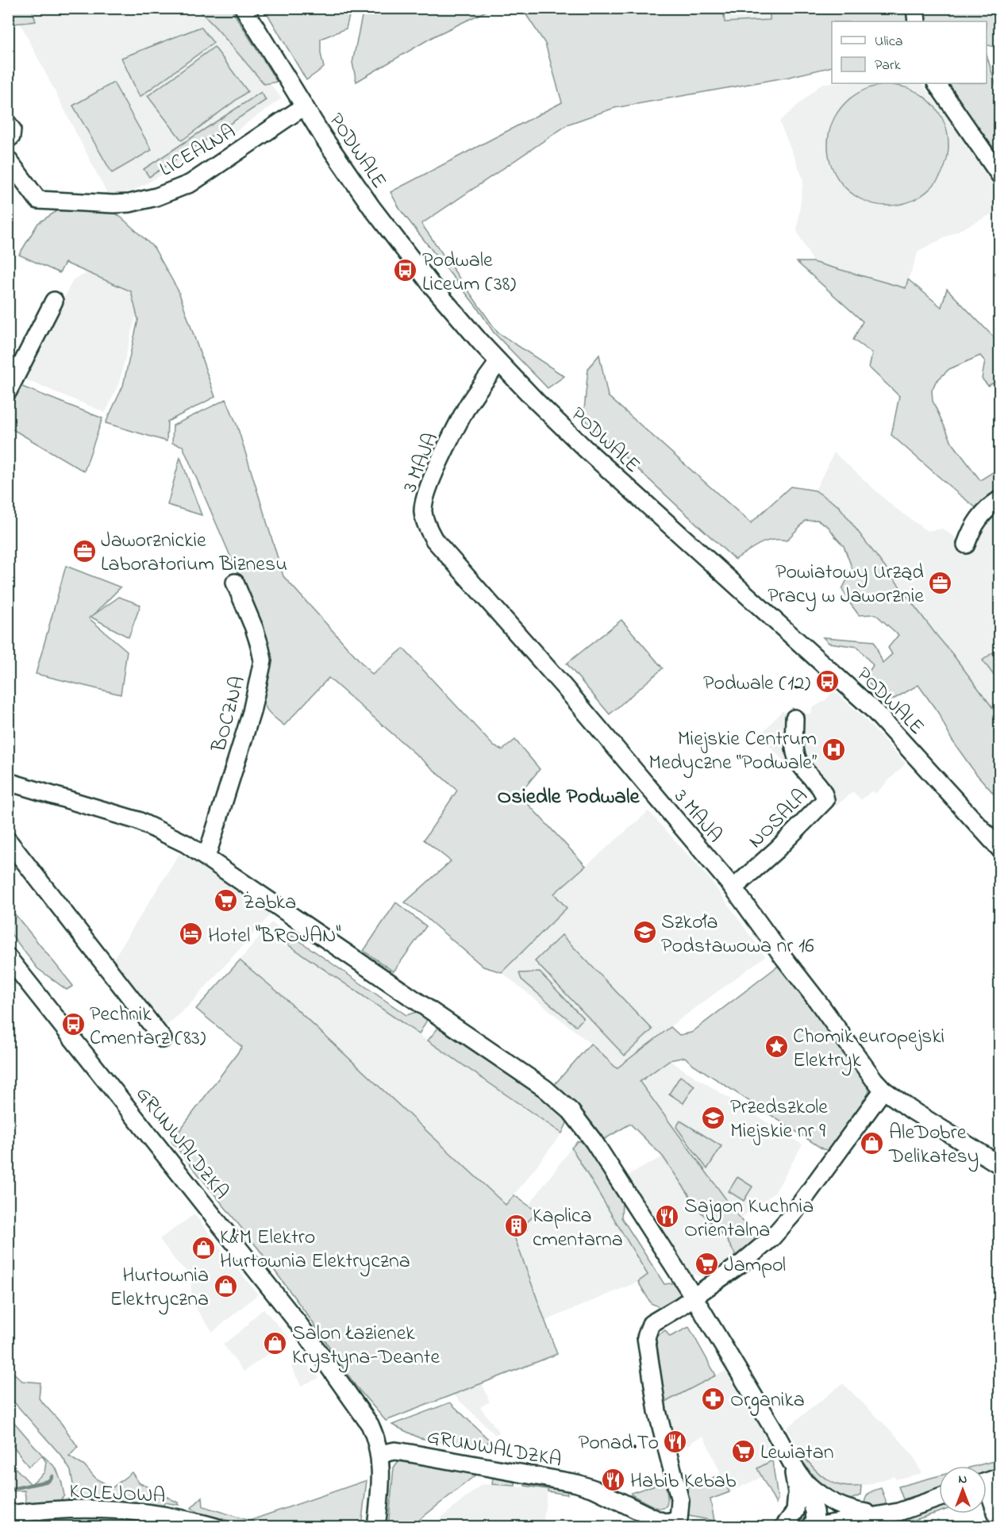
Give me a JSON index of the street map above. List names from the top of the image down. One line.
{"streets":{"street":["LICEALNA","PODWALE","3 MAJA","BOCZNA","NOSALA","GRUNWALDZKA","KOLEJOWA"]},"crossings":[["LICEALNA","PODWALE"],["PODWALE","3 MAJA"],["3 MAJA","NOSALA"]],"districts":["Osiedle Podwale"],"places":{"bus stop":["Podwale Liceum (38)","Podwale (12)","Pechnik Cmentarz (83)"],"office":["Jaworznickie Laboratorium Biznesu","Powiatowy Urząd Pracy w Jaworznie"],"hospital":["Miejskie Centrum Medyczne “Podwale”"],"supermarket":["Żabka","Jampol","Lewiatan"],"school or university":["Szkoła Podstawowa nr 16","Przedszkole Miejskie nr 9"],"hotel":["Hotel \"BROJAN\""],"place":["Chomik europejski Elektryk"],"shop":["AleDobre Delikatesy","K&M Elektro Hurtownia Elektryczna","Hurtownia Elektryczna","Salon Łazienek Krystyna-Deante"],"restaurant":["Sajgon Kuchnia Orientalna","Ponad.To","Habib Kebab"],"building":["Kaplica cmentarna"],"pharmacy":["Organika"]},"legend":["Ulica","Park"],"north":"top"}
